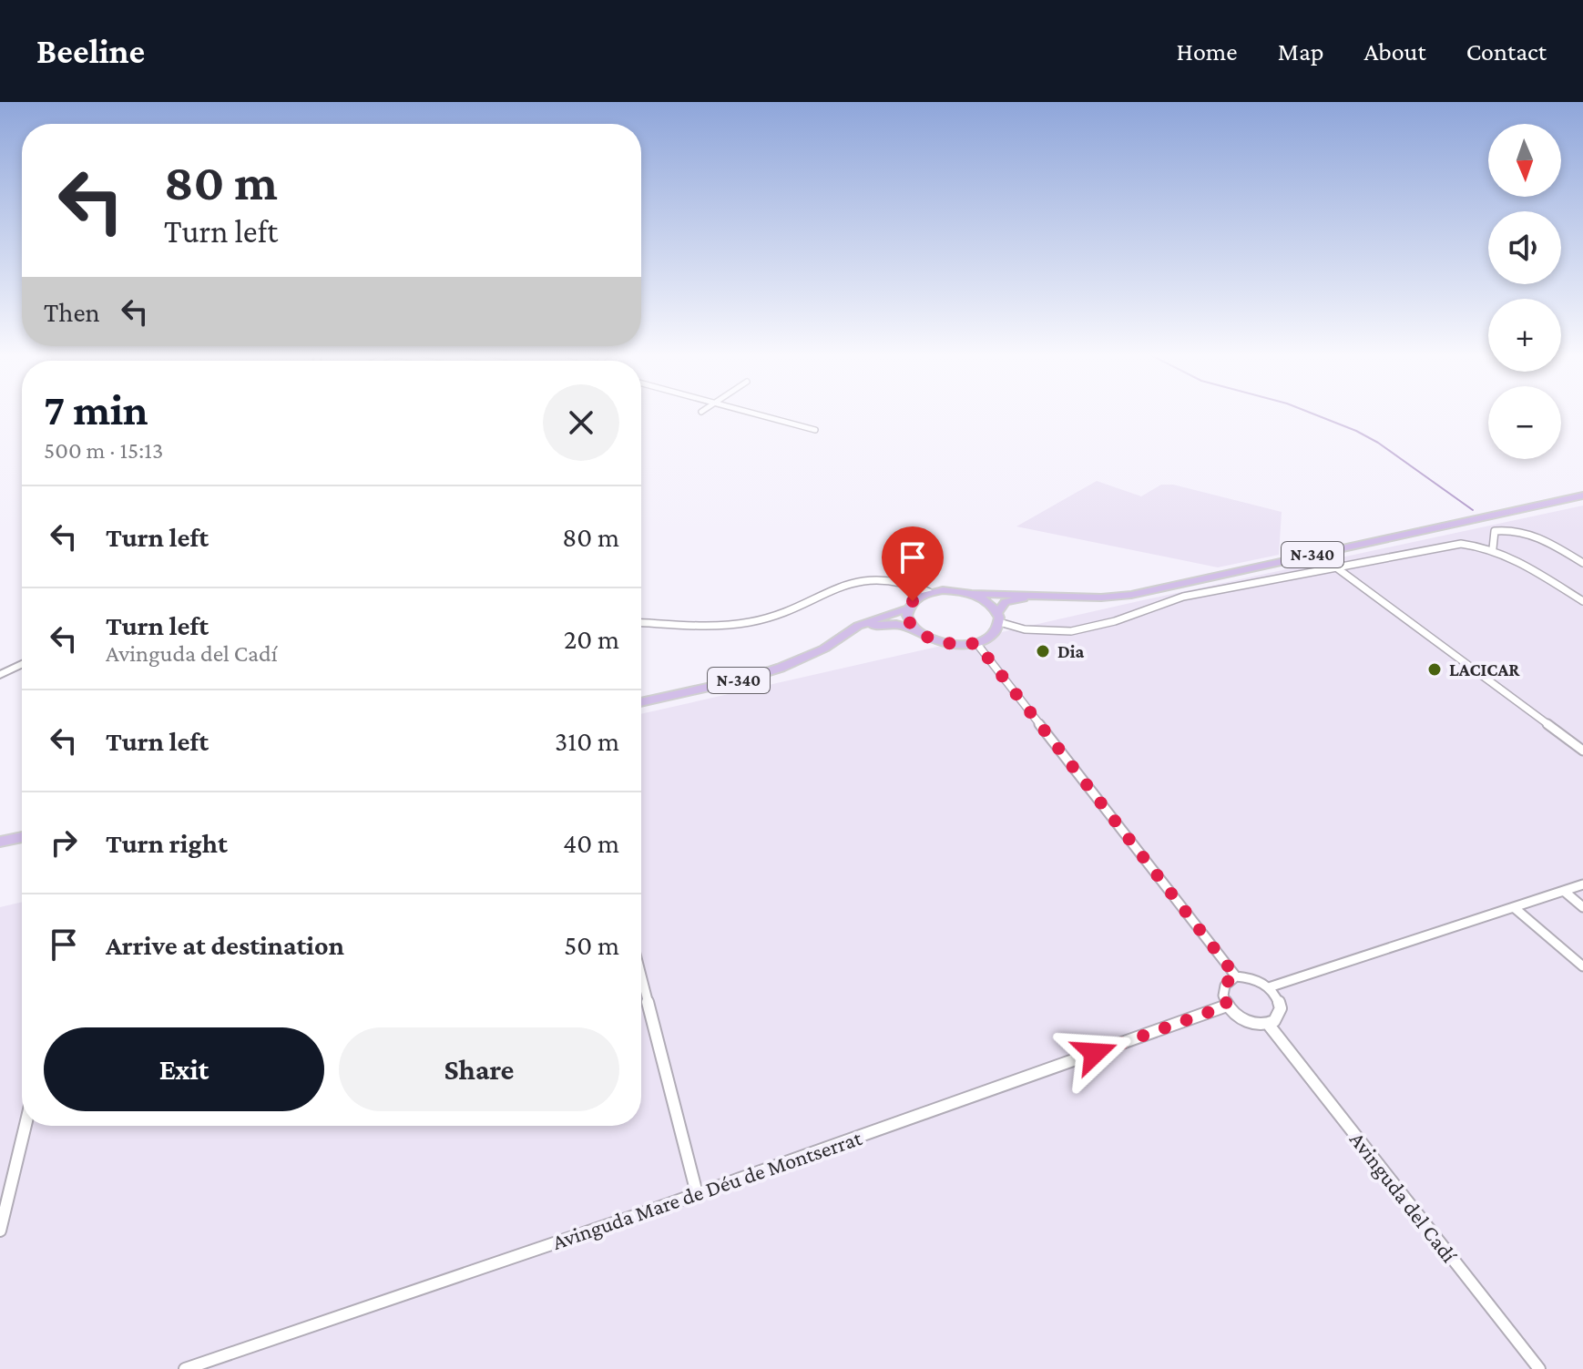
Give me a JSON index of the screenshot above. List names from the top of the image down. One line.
{"streets":{"main road":["N-340"],"street":["Avinguda Mare de Déu de Montserrat","Avinguda del Cadí"]},"crossings":[["Avinguda Mare de Déu de Montserrat","Avinguda del Cadí"]],"places":["Dia","LACICAR"],"north":"bottom","page":{"header":"Beeline","nav":["Home","Map","About","Contact"],"map_buttons":["+","−"],"turn":["80 m","Turn left"],"then":"Then","heading":["7 min","500 m · 15:13"],"list":[{"name":"Turn left","value":"80 m"},{"name":"Turn left","note":"Avinguda del Cadí","value":"20 m"},{"name":"Turn left","value":"310 m"},{"name":"Turn right","value":"40 m"},{"name":"Arrive at destination","value":"50 m"}],"buttons":["Exit","Share"]}}
